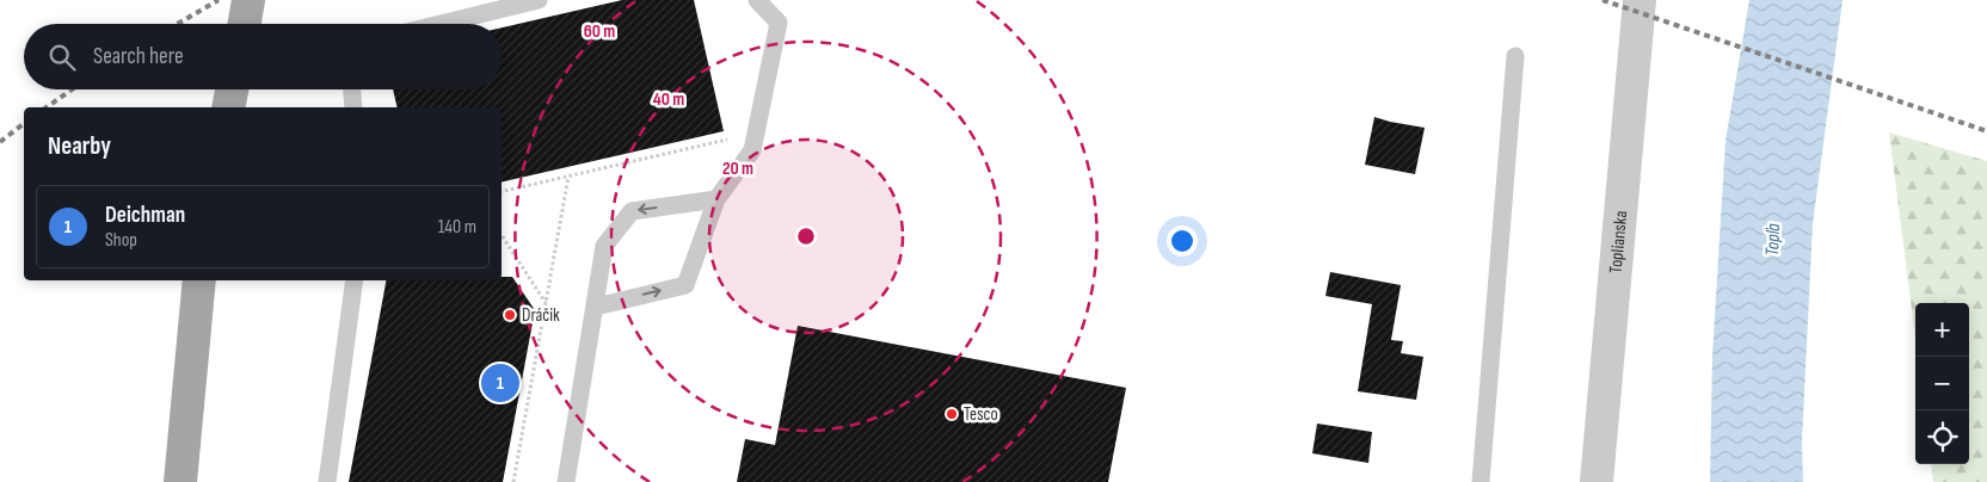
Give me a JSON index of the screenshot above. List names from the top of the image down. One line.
{"streets":{"street":["Toplianska"]},"water":["Topľa"],"places":["Dráčik","Tesco"],"page":{"search":"Search here","heading":"Nearby","list":[{"mark":"1","name":"Deichman","note":"Shop","value":"140 m"}],"map_buttons":["+","−"],"pins":"1"},"rings":["60 m","40 m","20 m"]}
